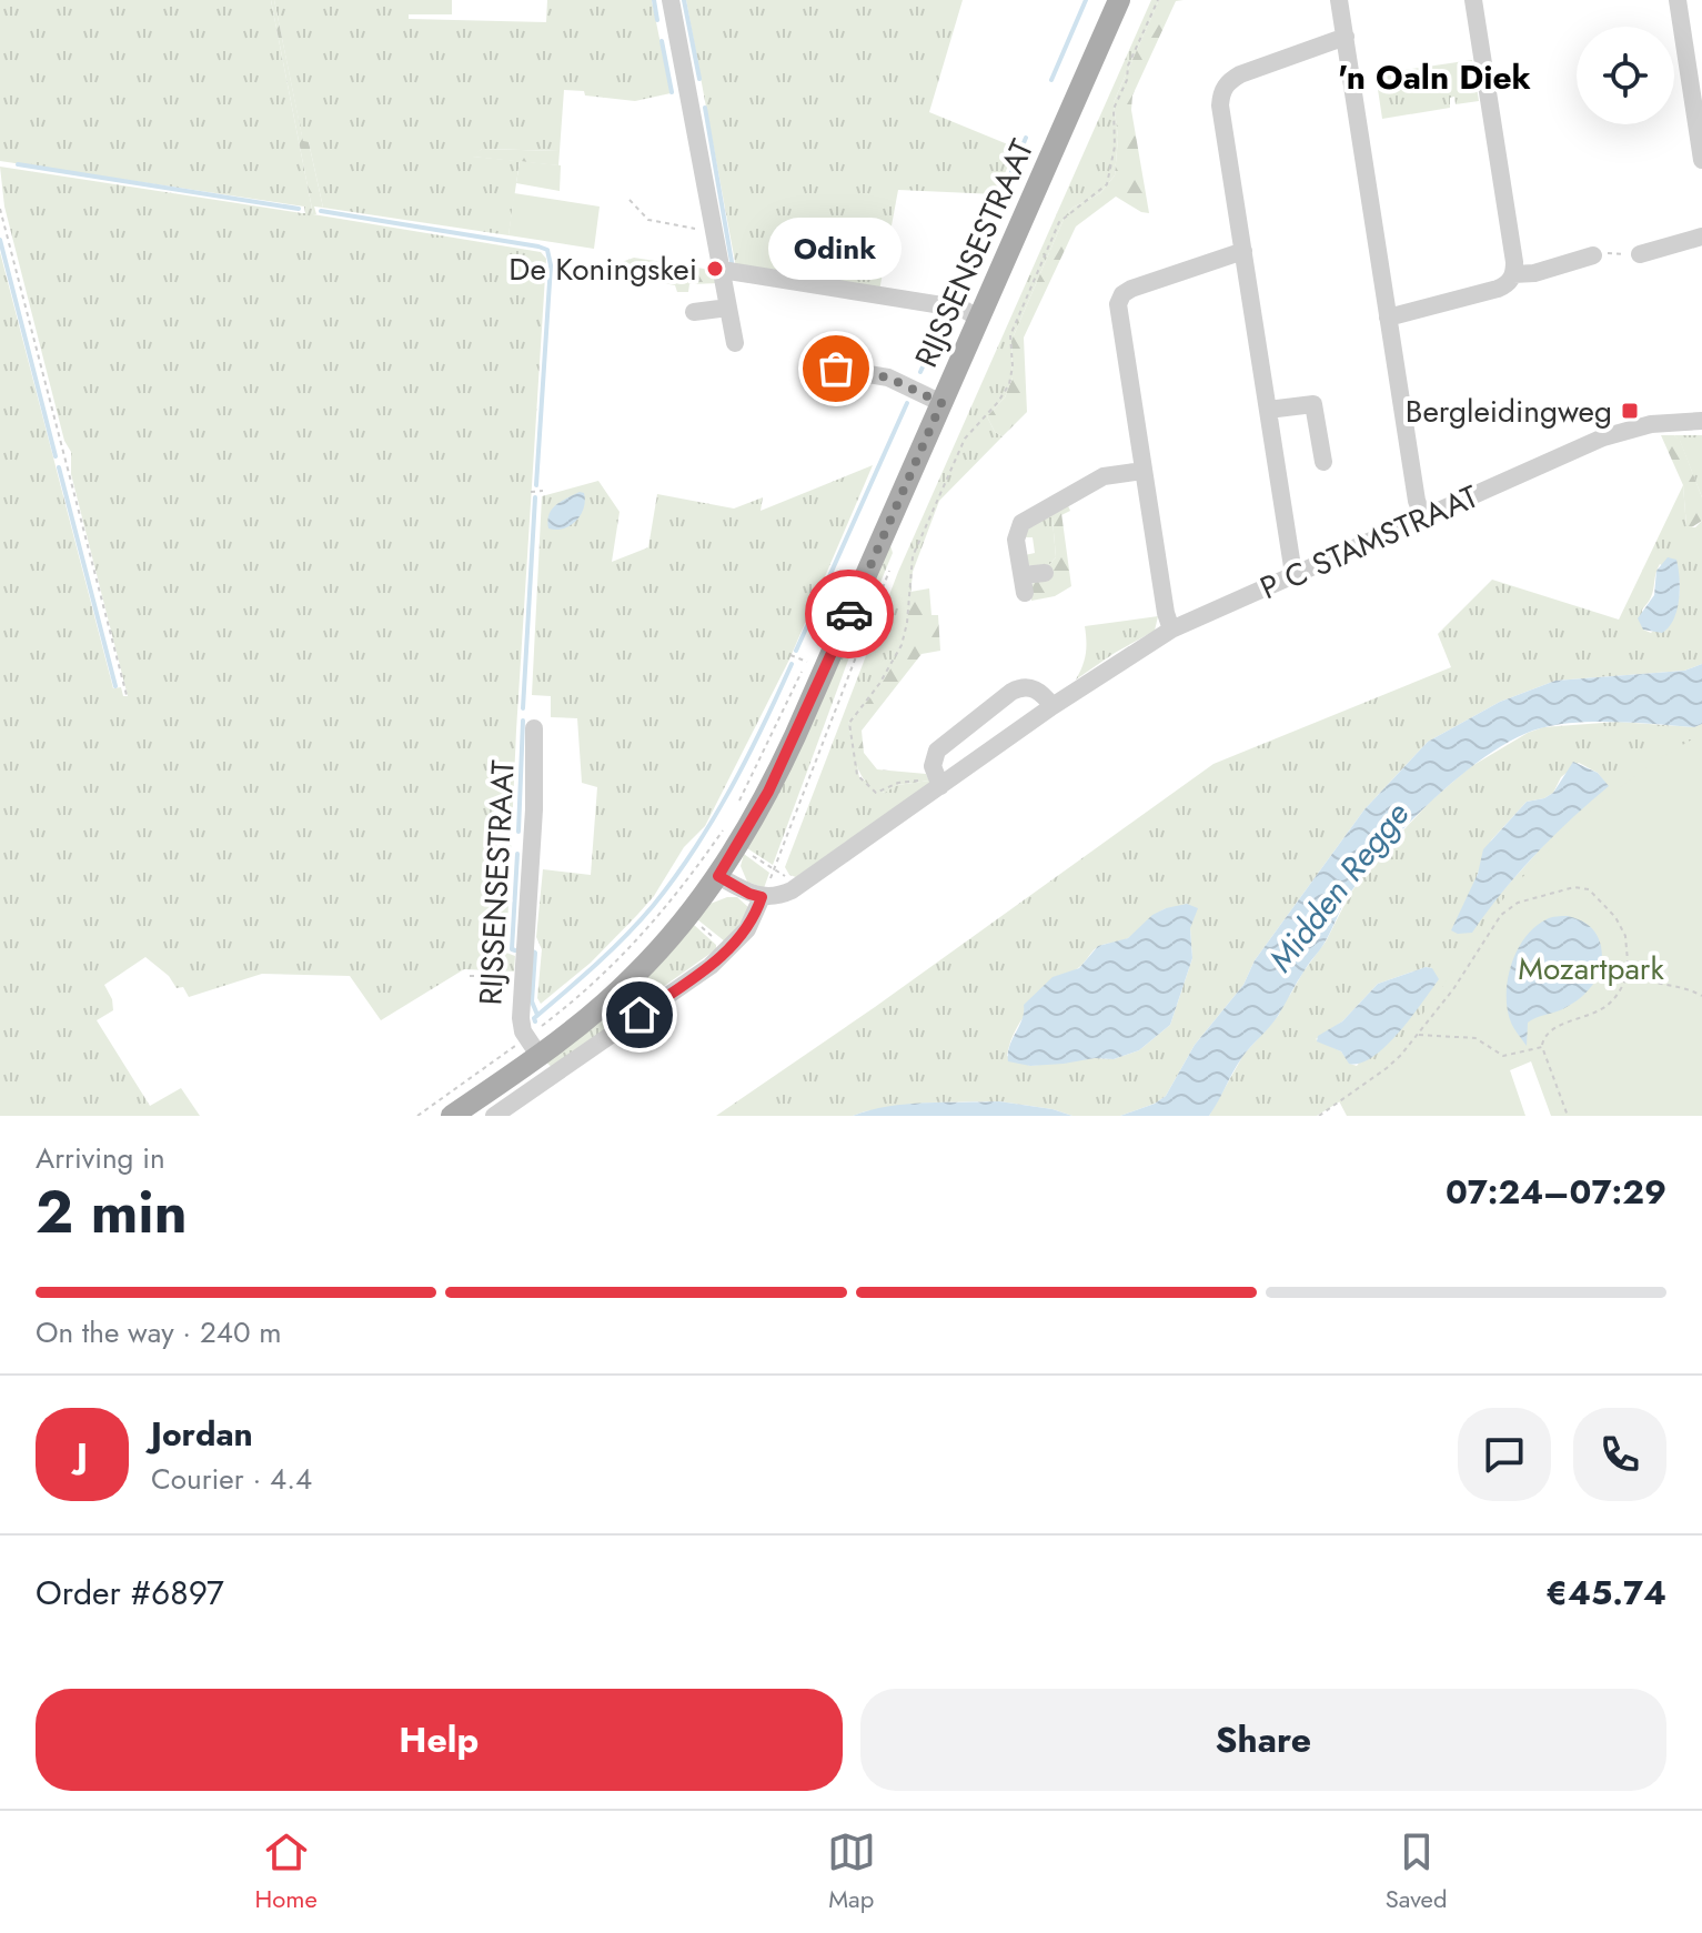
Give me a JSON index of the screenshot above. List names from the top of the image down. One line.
{"streets":{"main road":["RIJSSENSESTRAAT"],"street":["P C STAMSTRAAT"]},"districts":["'n Oaln Diek"],"water":["Midden Regge"],"parks":["Mozartpark"],"places":{"other":["De Koningskei","Odink"],"transit":["Bergleidingweg"]},"page":{"bubble":"Odink","heading":["2 min","Arriving in","07:24–07:29"],"panel":["Jordan","Courier · 4.4","Order #6897","€45.74"],"bar":"On the way · 240 m","round":"J","buttons":["Help","Share"],"tabs":["Home","Map","Saved"]}}
